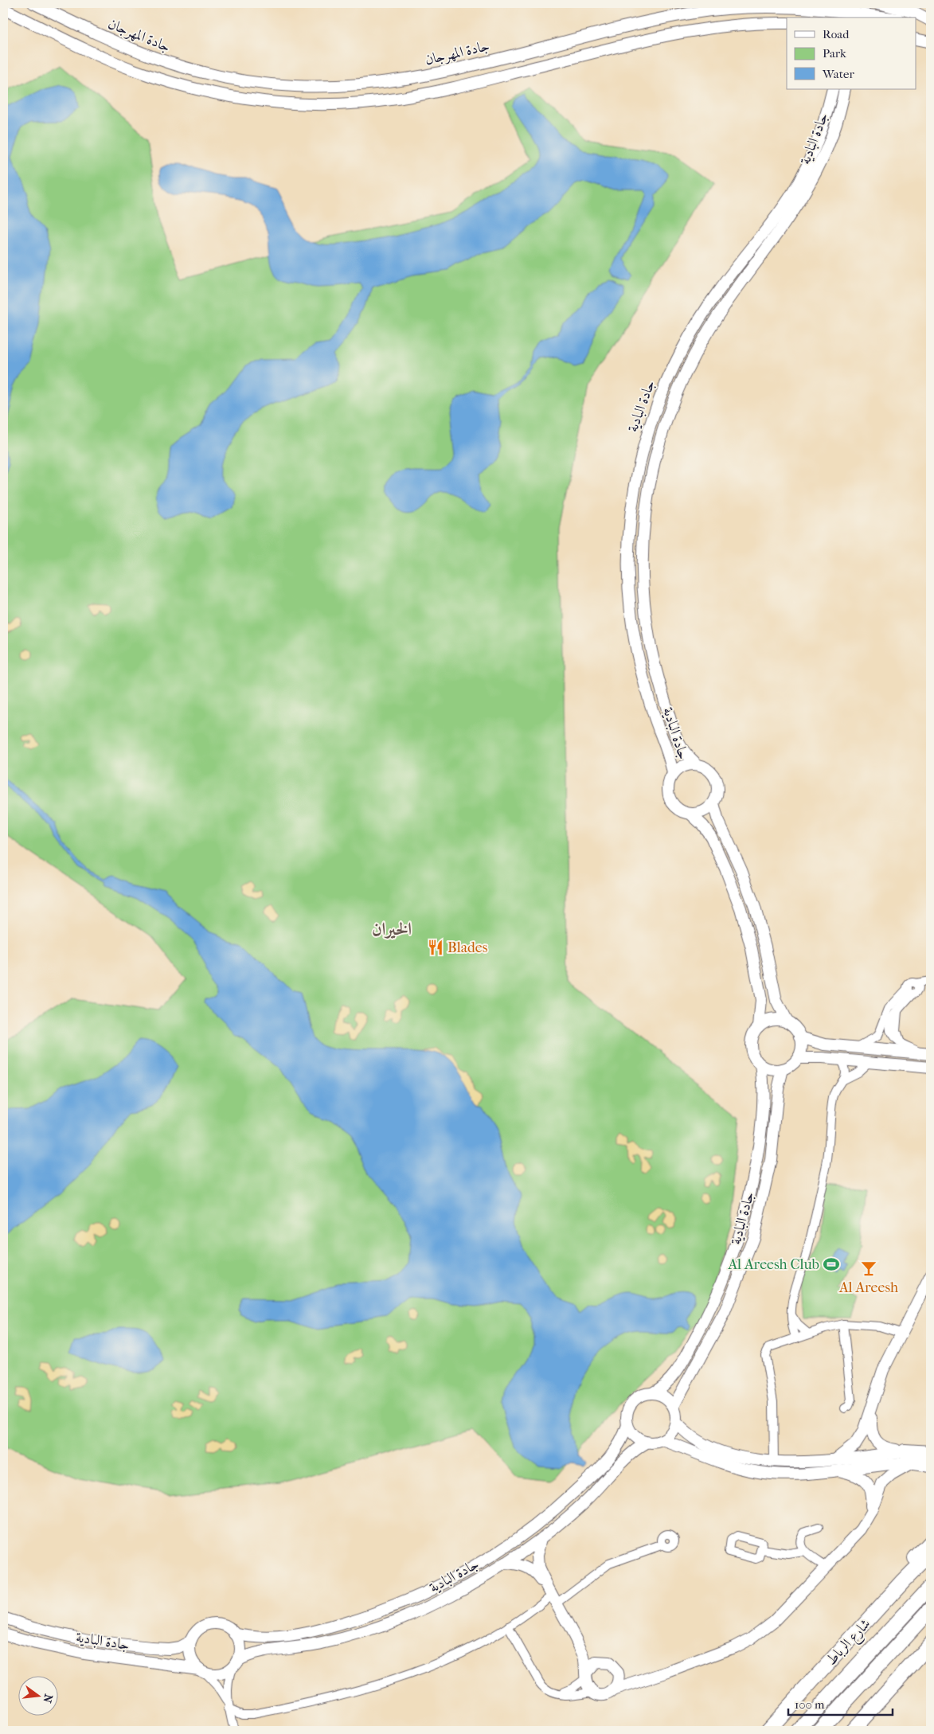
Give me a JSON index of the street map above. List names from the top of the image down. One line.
{"streets":{"highway":["شارع الرباط"],"street":["جادة المهرجان","جادة البادية"]},"districts":["الخيران"],"places":{"restaurant":["Blades"],"sports":["Al Areesh Club"],"bar":["Al Areesh"]},"legend":["Road","Park","Water"],"scale_bar":"100 m","north":"right"}
